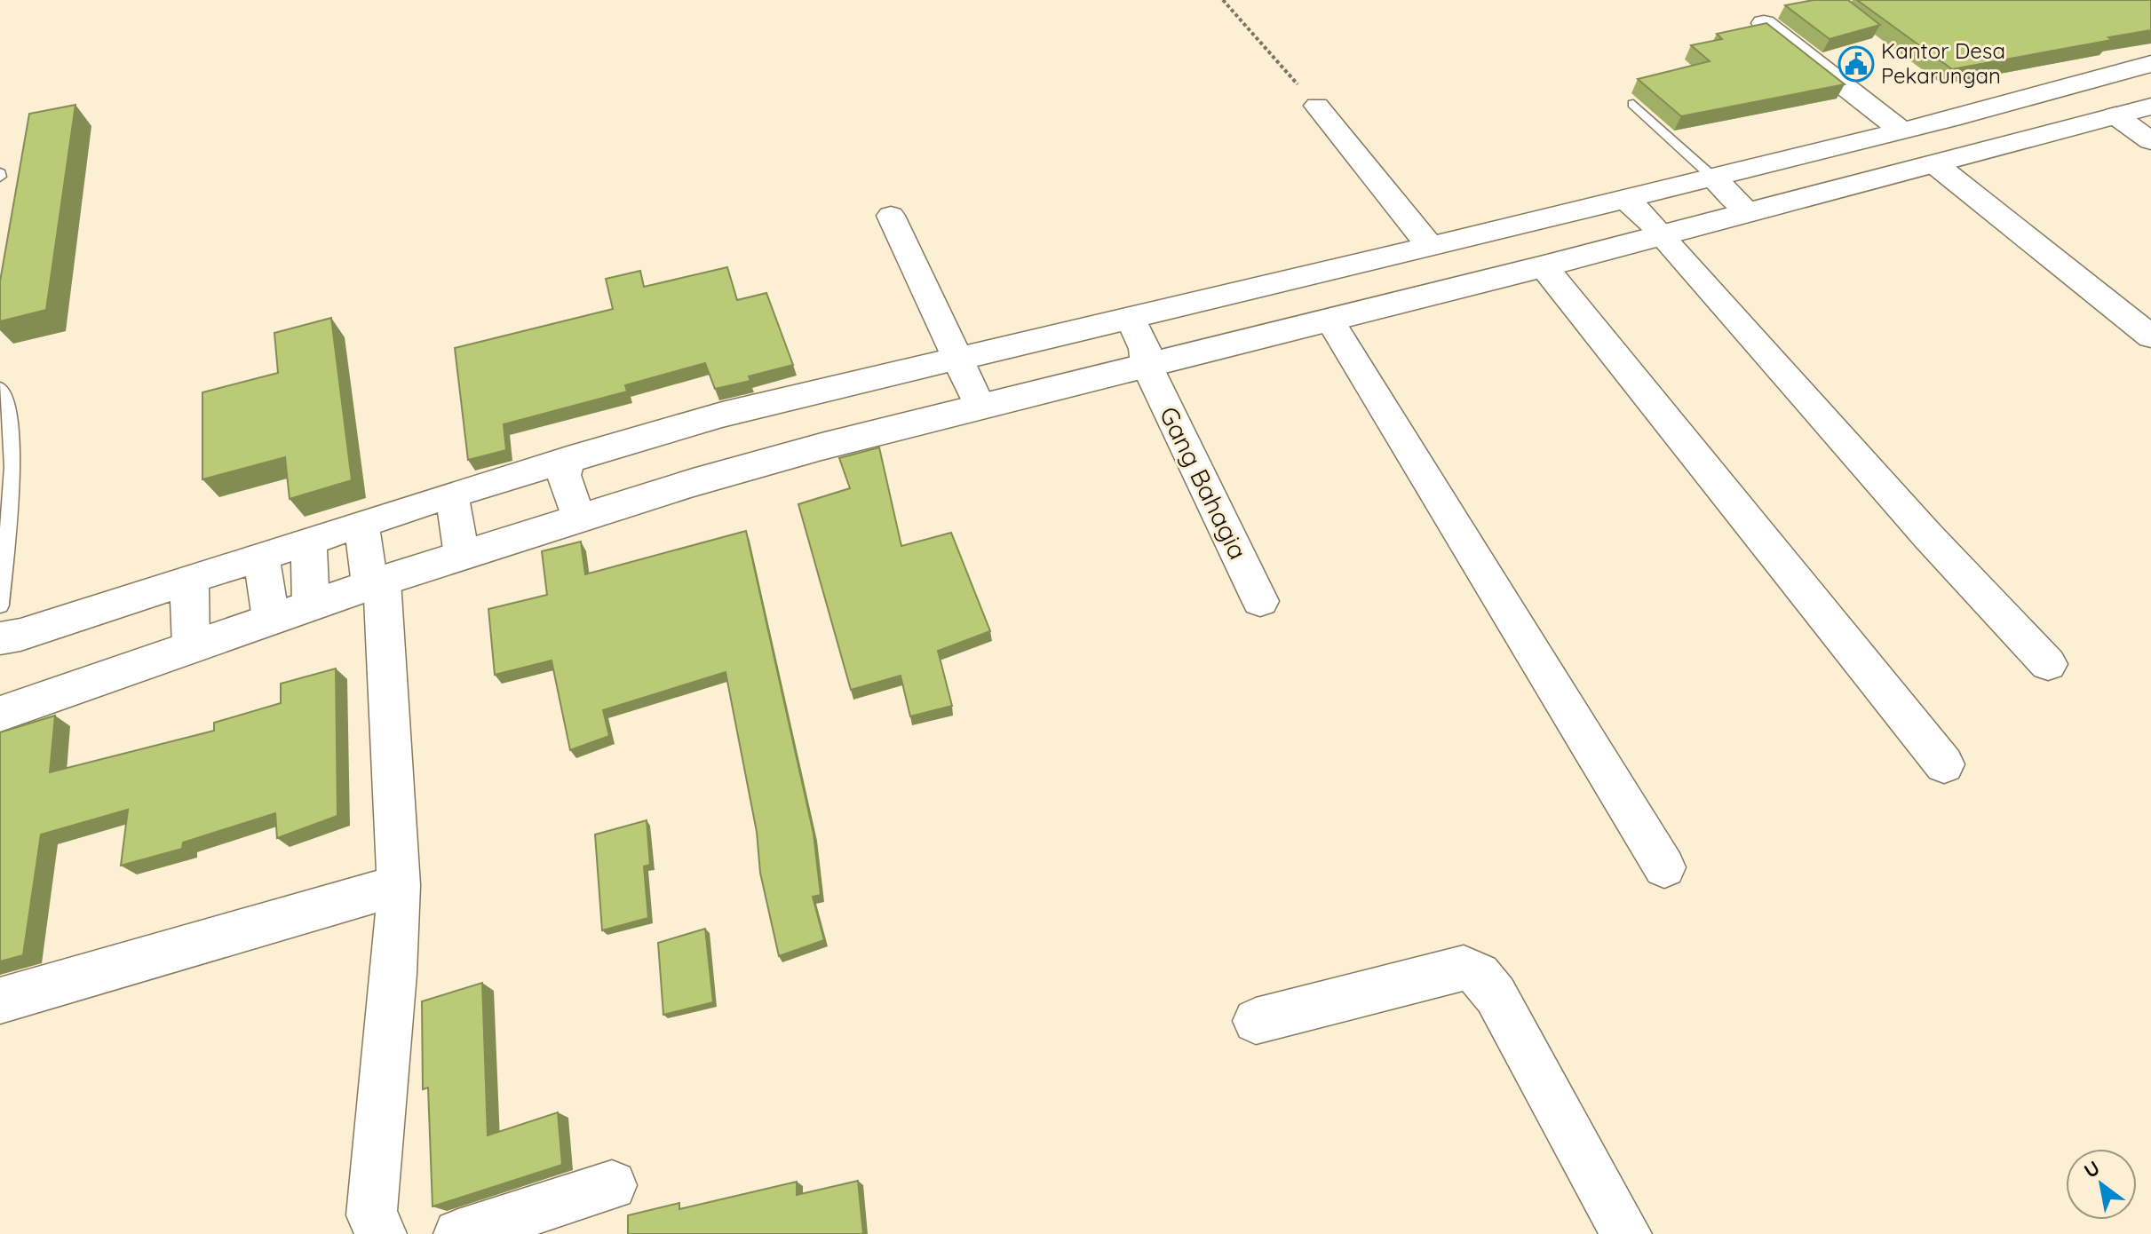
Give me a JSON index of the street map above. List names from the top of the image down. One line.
{"streets":{"street":["Gang Bahagia"]},"places":{"public building":["Kantor Desa Pekarungan"]},"north":"top left"}
